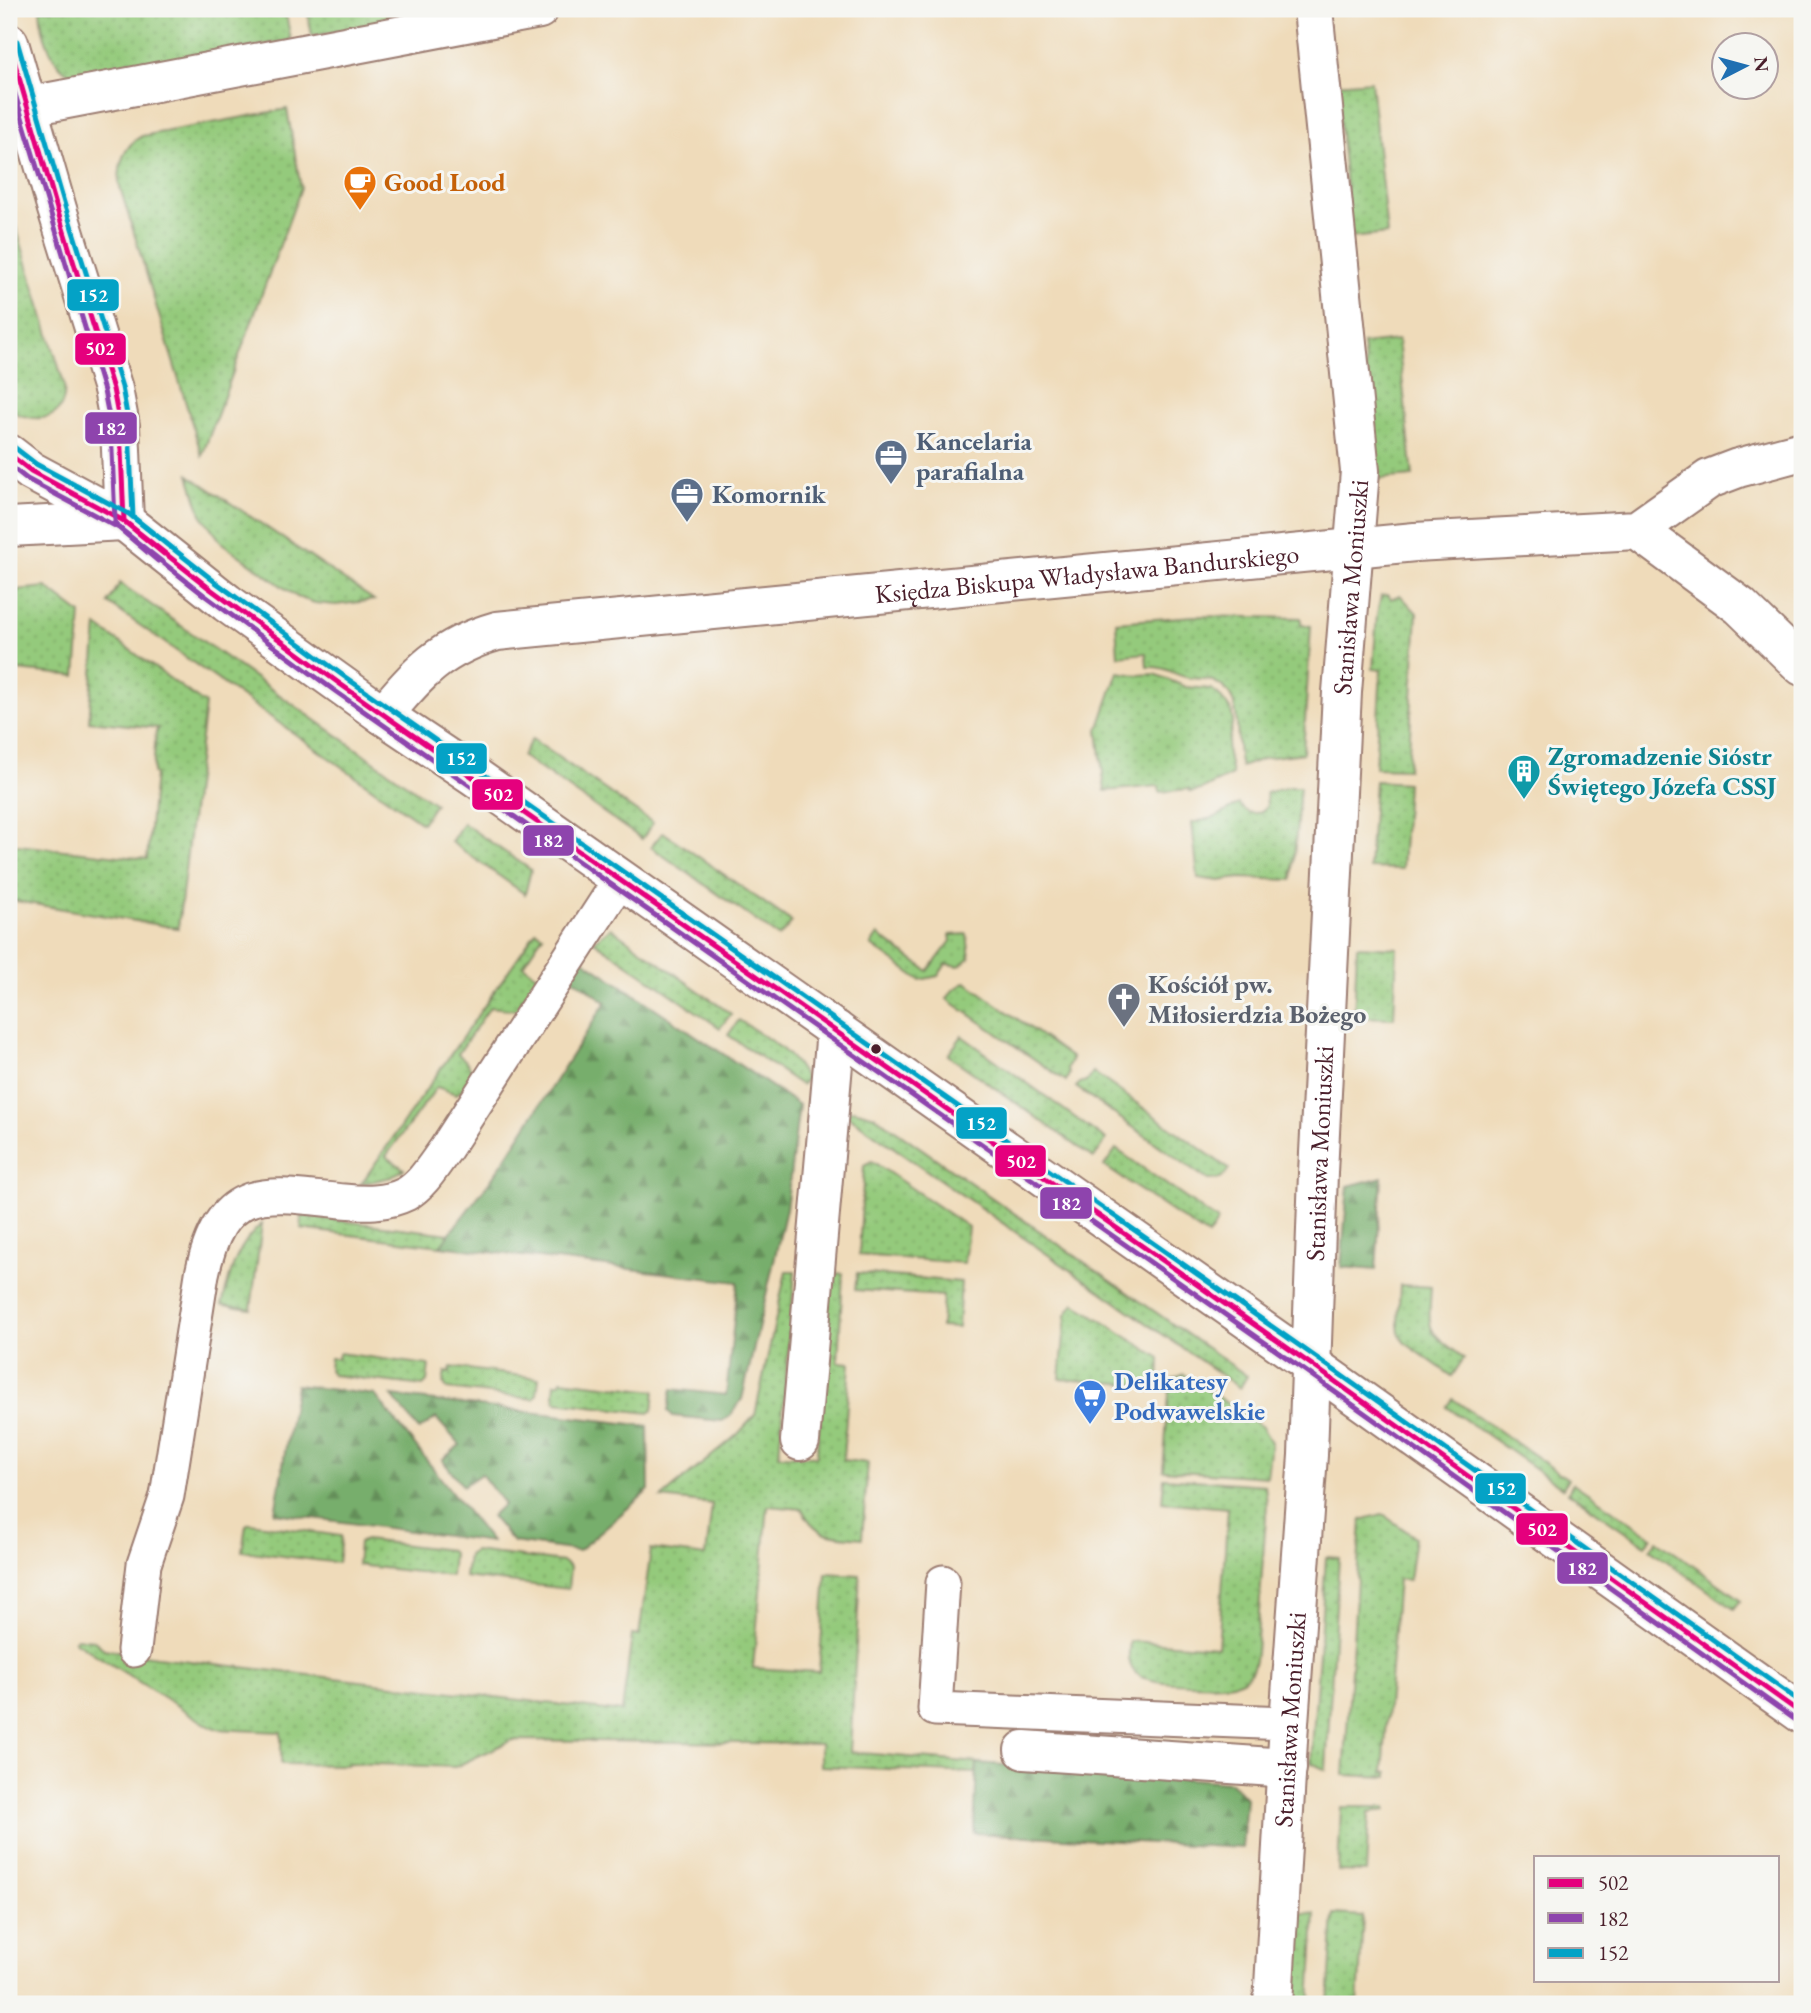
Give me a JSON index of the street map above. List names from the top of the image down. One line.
{"streets":{"street":["Księdza Biskupa Władysława Bandurskiego","Stanisława Moniuszki"]},"crossings":[["Księdza Biskupa Władysława Bandurskiego","Stanisława Moniuszki"]],"places":{"cafe":["Good Lood"],"office":["Kancelaria parafialna","Komornik"],"building":["Zgromadzenie Sióstr Świętego Józefa CSSJ"],"church":["Kościół pw. Miłosierdzia Bożego"],"supermarket":["Delikatesy Podwawelskie"]},"lines":["transit line 152","transit line 502","transit line 182"],"legend":["502","182","152"],"north":"right"}
